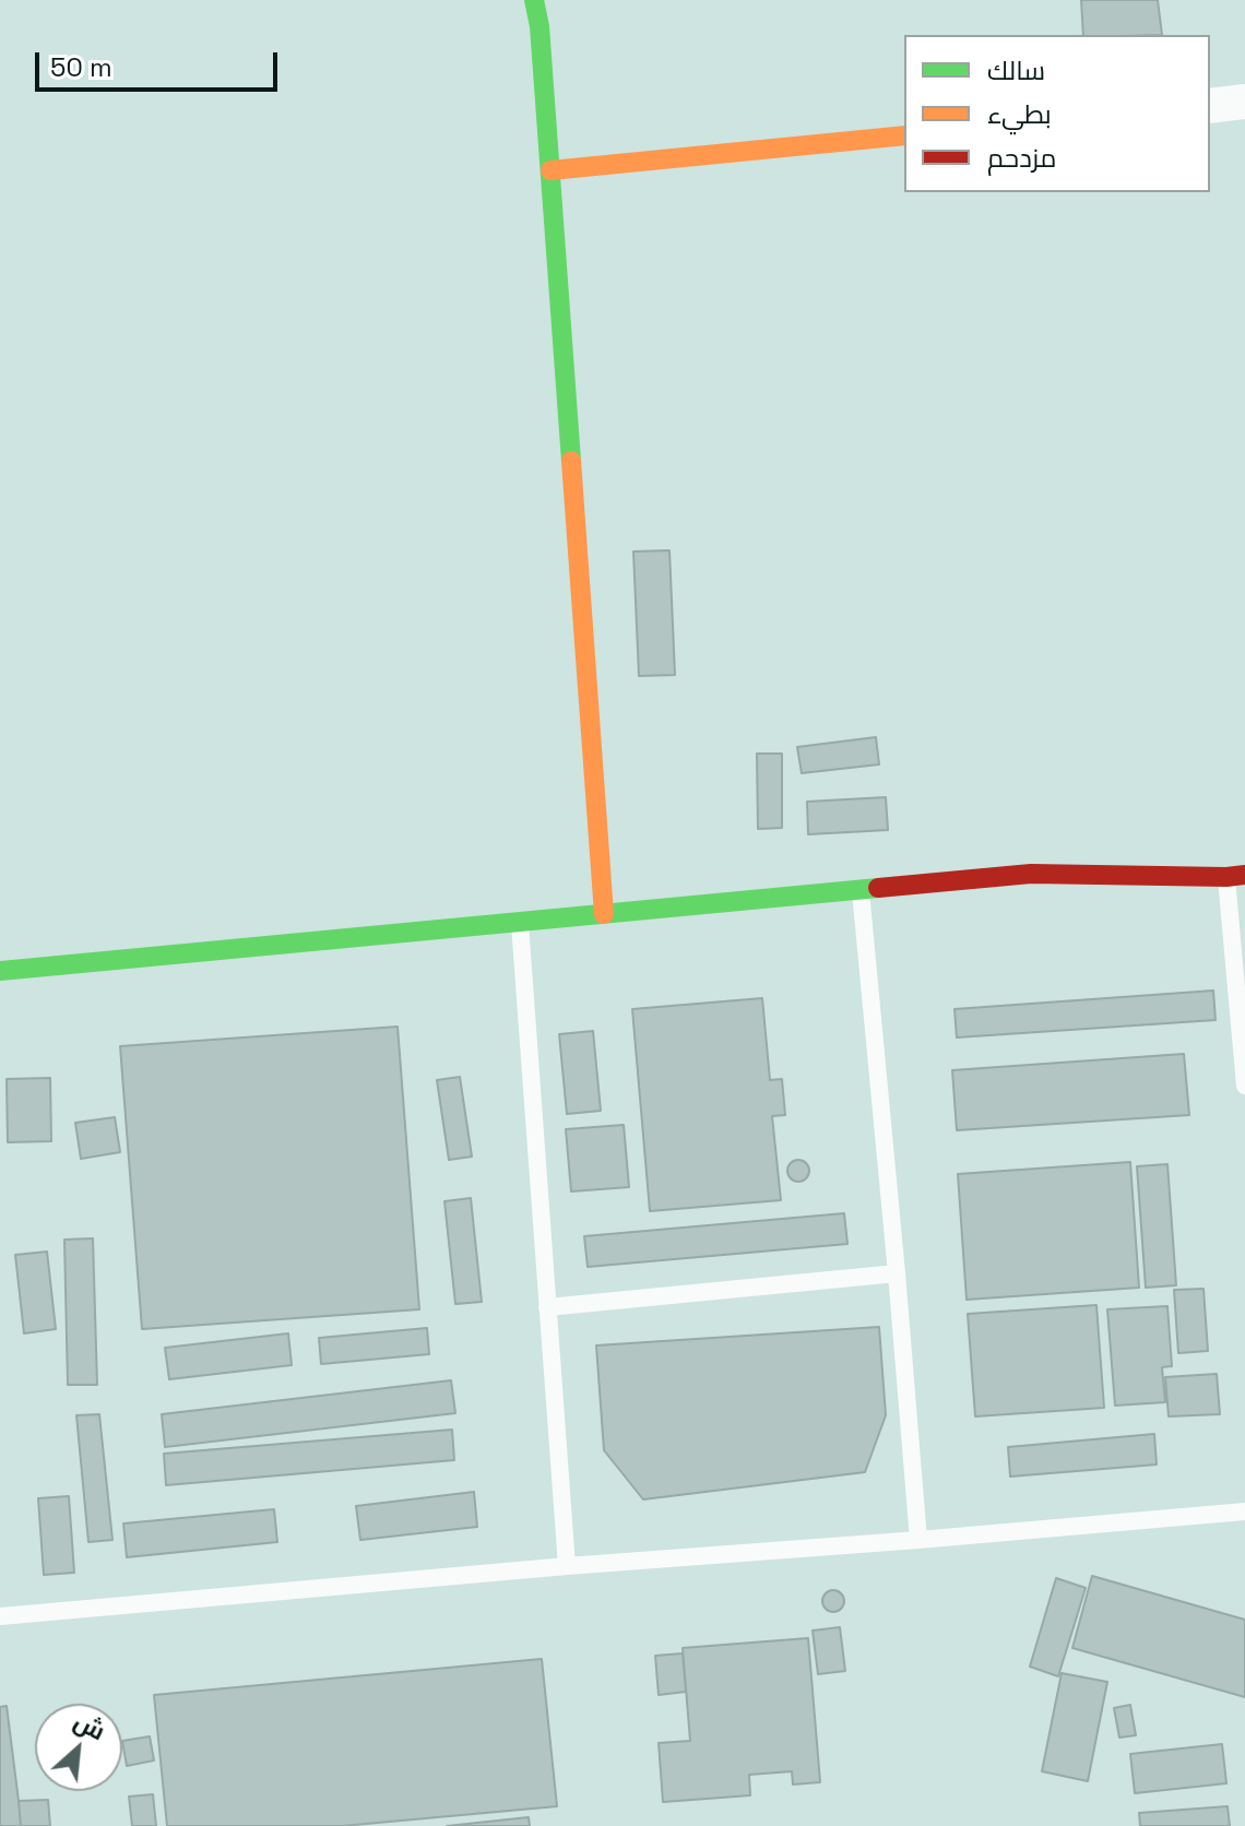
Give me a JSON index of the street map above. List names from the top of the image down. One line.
{"legend":["سالك","بطيء","مزدحم"],"scale_bar":"50 m","north":"top right"}
